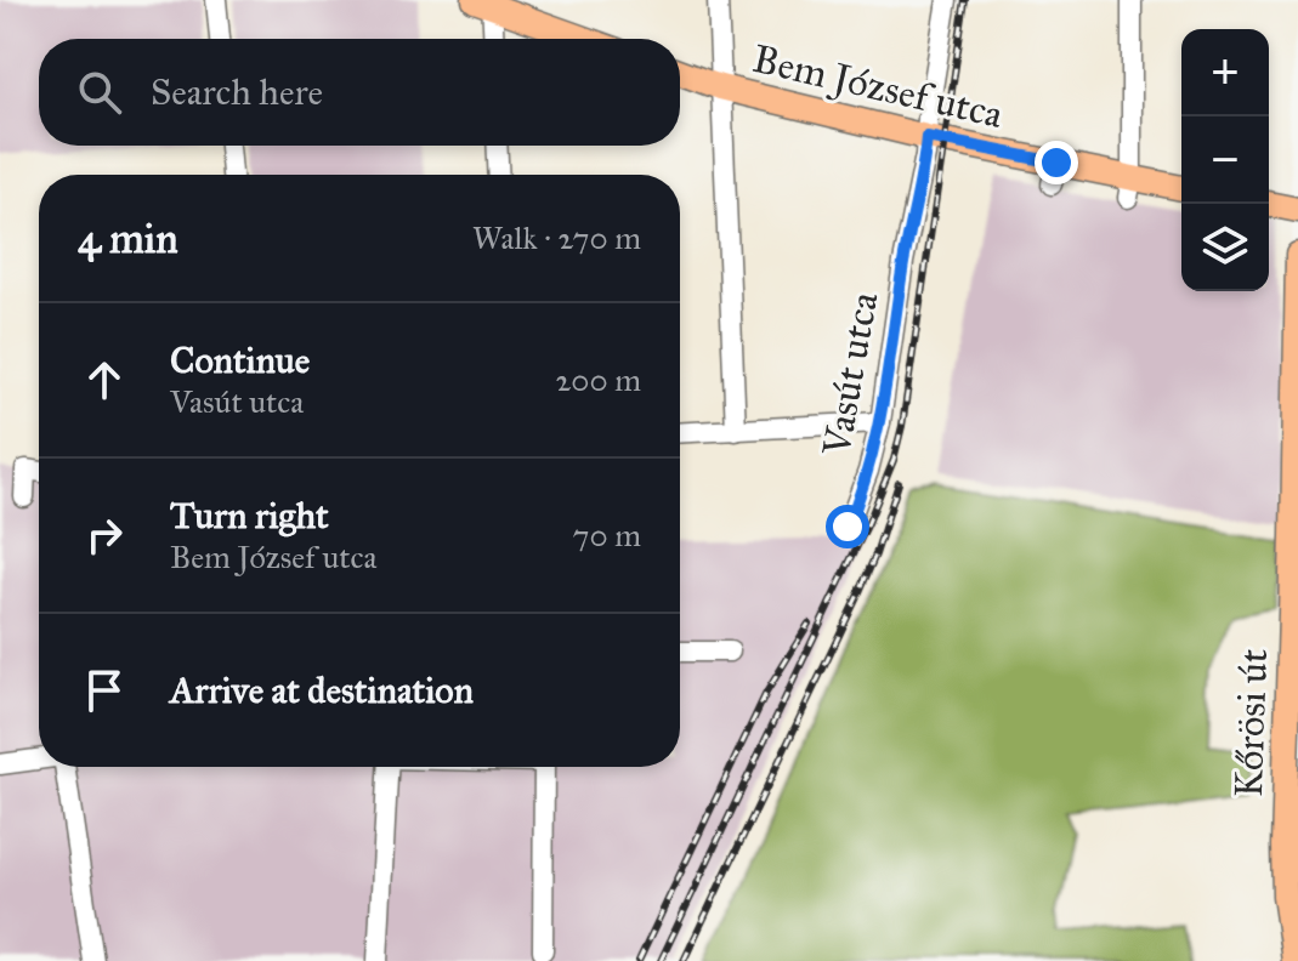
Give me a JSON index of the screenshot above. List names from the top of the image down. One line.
{"streets":{"main road":["Bem József utca","Kőrösi út"],"street":["Vasút utca"]},"crossings":[["Bem József utca","Vasút utca"]],"page":{"map_buttons":["+","−"],"search":"Search here","heading":["4 min","Walk · 270 m"],"list":[["Continue","Vasút utca","200 m"],["Turn right","Bem József utca","70 m"],"Arrive at destination"]}}
